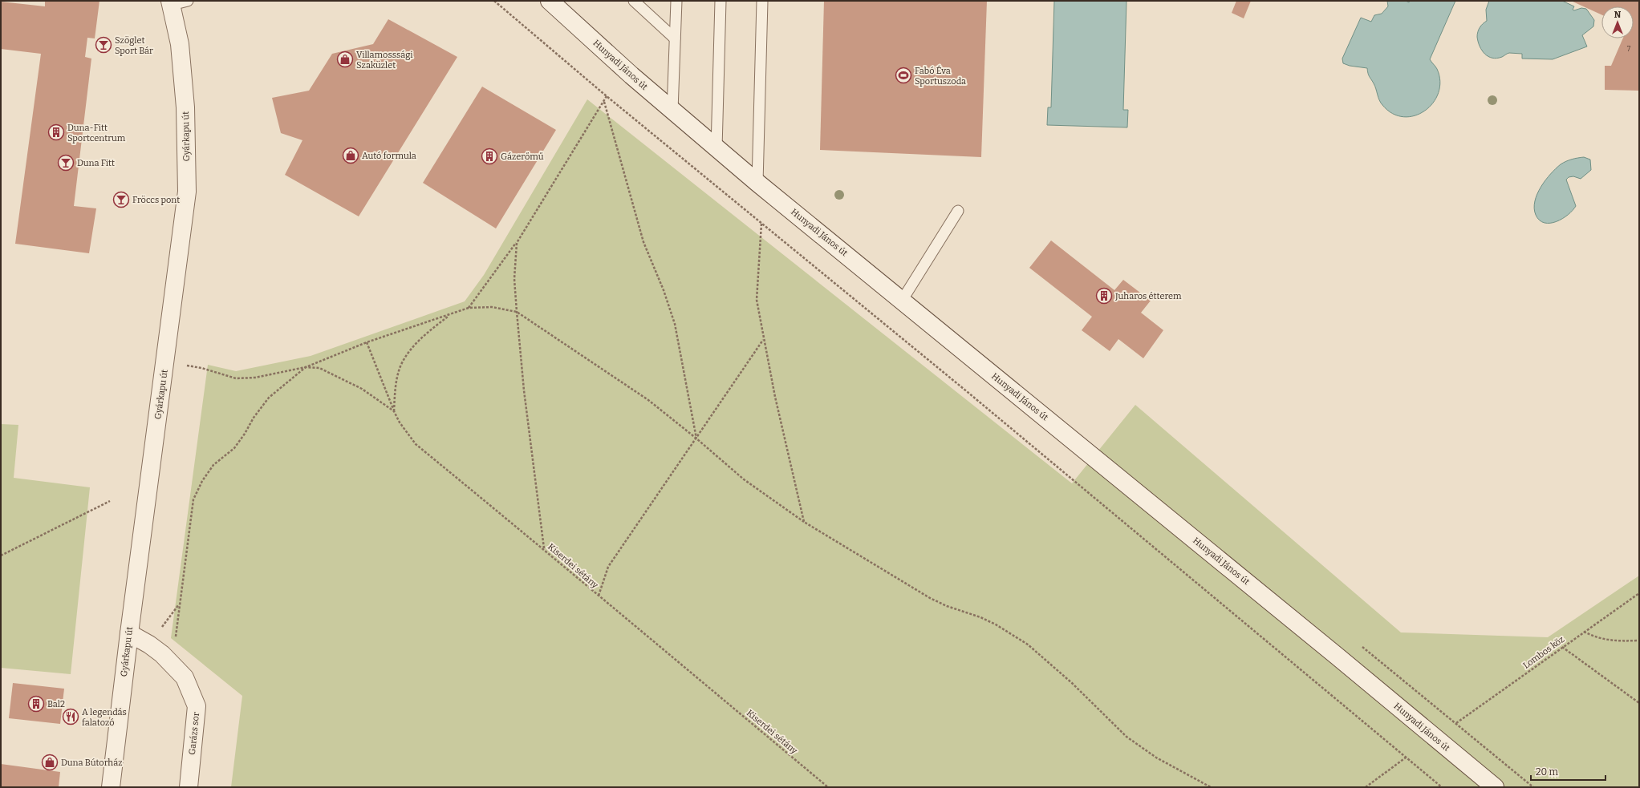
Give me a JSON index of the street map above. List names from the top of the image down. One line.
{"streets":{"street":["Hunyadi János út","Gyárkapu út","Garázs sor"],"path":["Kiserdei sétány","Lombos köz"]},"crossings":[["Gyárkapu út","Garázs sor"]],"places":{"bar":["Szöglet Sport Bár","Duna Fitt","Fröccs pont"],"shop":["Villamosssági Szaküzlet","Autó formula","Duna Bútorház"],"sports":["Fabó Éva Sportuszoda"],"building":["Duna-Fitt Sportcentrum","Gázerőmű","Juharos étterem","Bal2"],"restaurant":["A legendás falatozó"]},"house_numbers":["7"],"scale_bar":"20 m","north":"top"}
